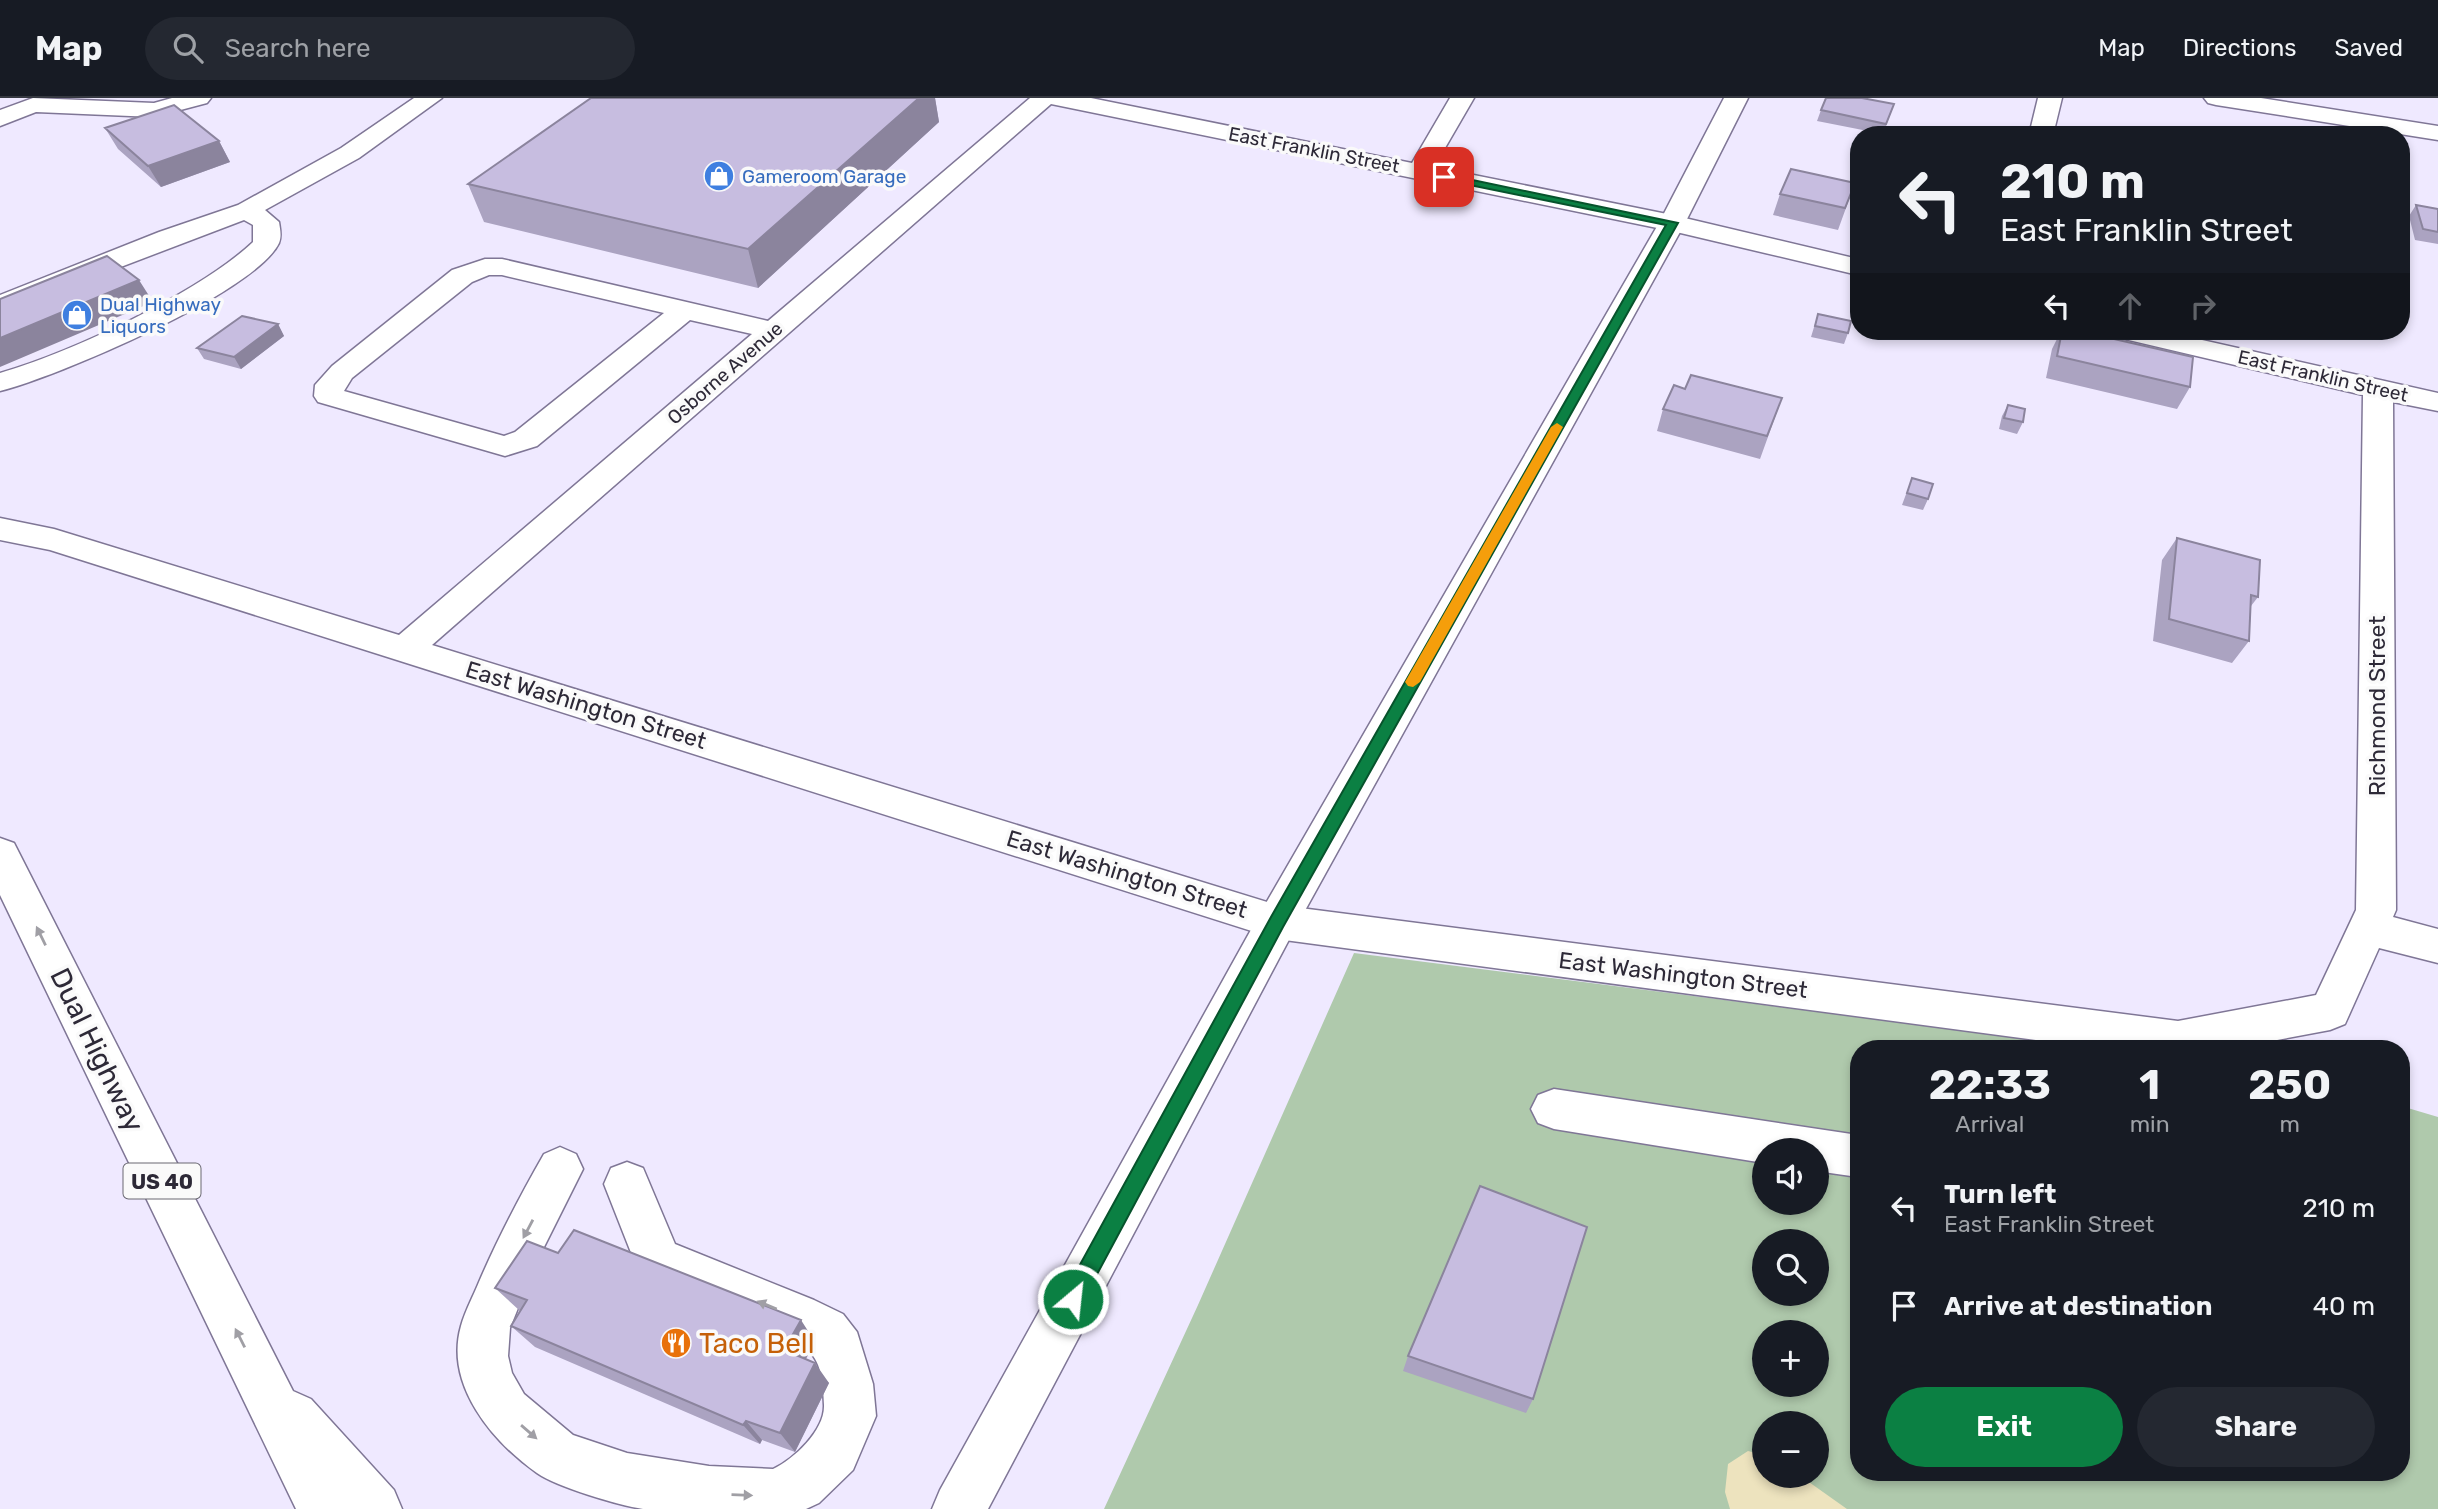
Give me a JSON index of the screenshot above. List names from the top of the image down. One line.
{"streets":{"street":["East Franklin Street","Osborne Avenue","East Washington Street","Richmond Street","Dual Highway","US 40"]},"crossings":[["East Franklin Street","Richmond Street"],["Osborne Avenue","East Washington Street"],["East Washington Street","Richmond Street"]],"one_way":["Dual Highway"],"places":{"shop":["Gameroom Garage","Dual Highway Liquors"],"restaurant":["Taco Bell"]},"page":{"header":"Map","search":"Search here","nav":["Map","Directions","Saved"],"turn":["210 m","East Franklin Street"],"eta":["22:33","Arrival","1","min","250","m"],"map_buttons":["+","−"],"list":[{"name":"Turn left","note":"East Franklin Street","value":"210 m"},{"name":"Arrive at destination","value":"40 m"}],"buttons":["Exit","Share"]}}
